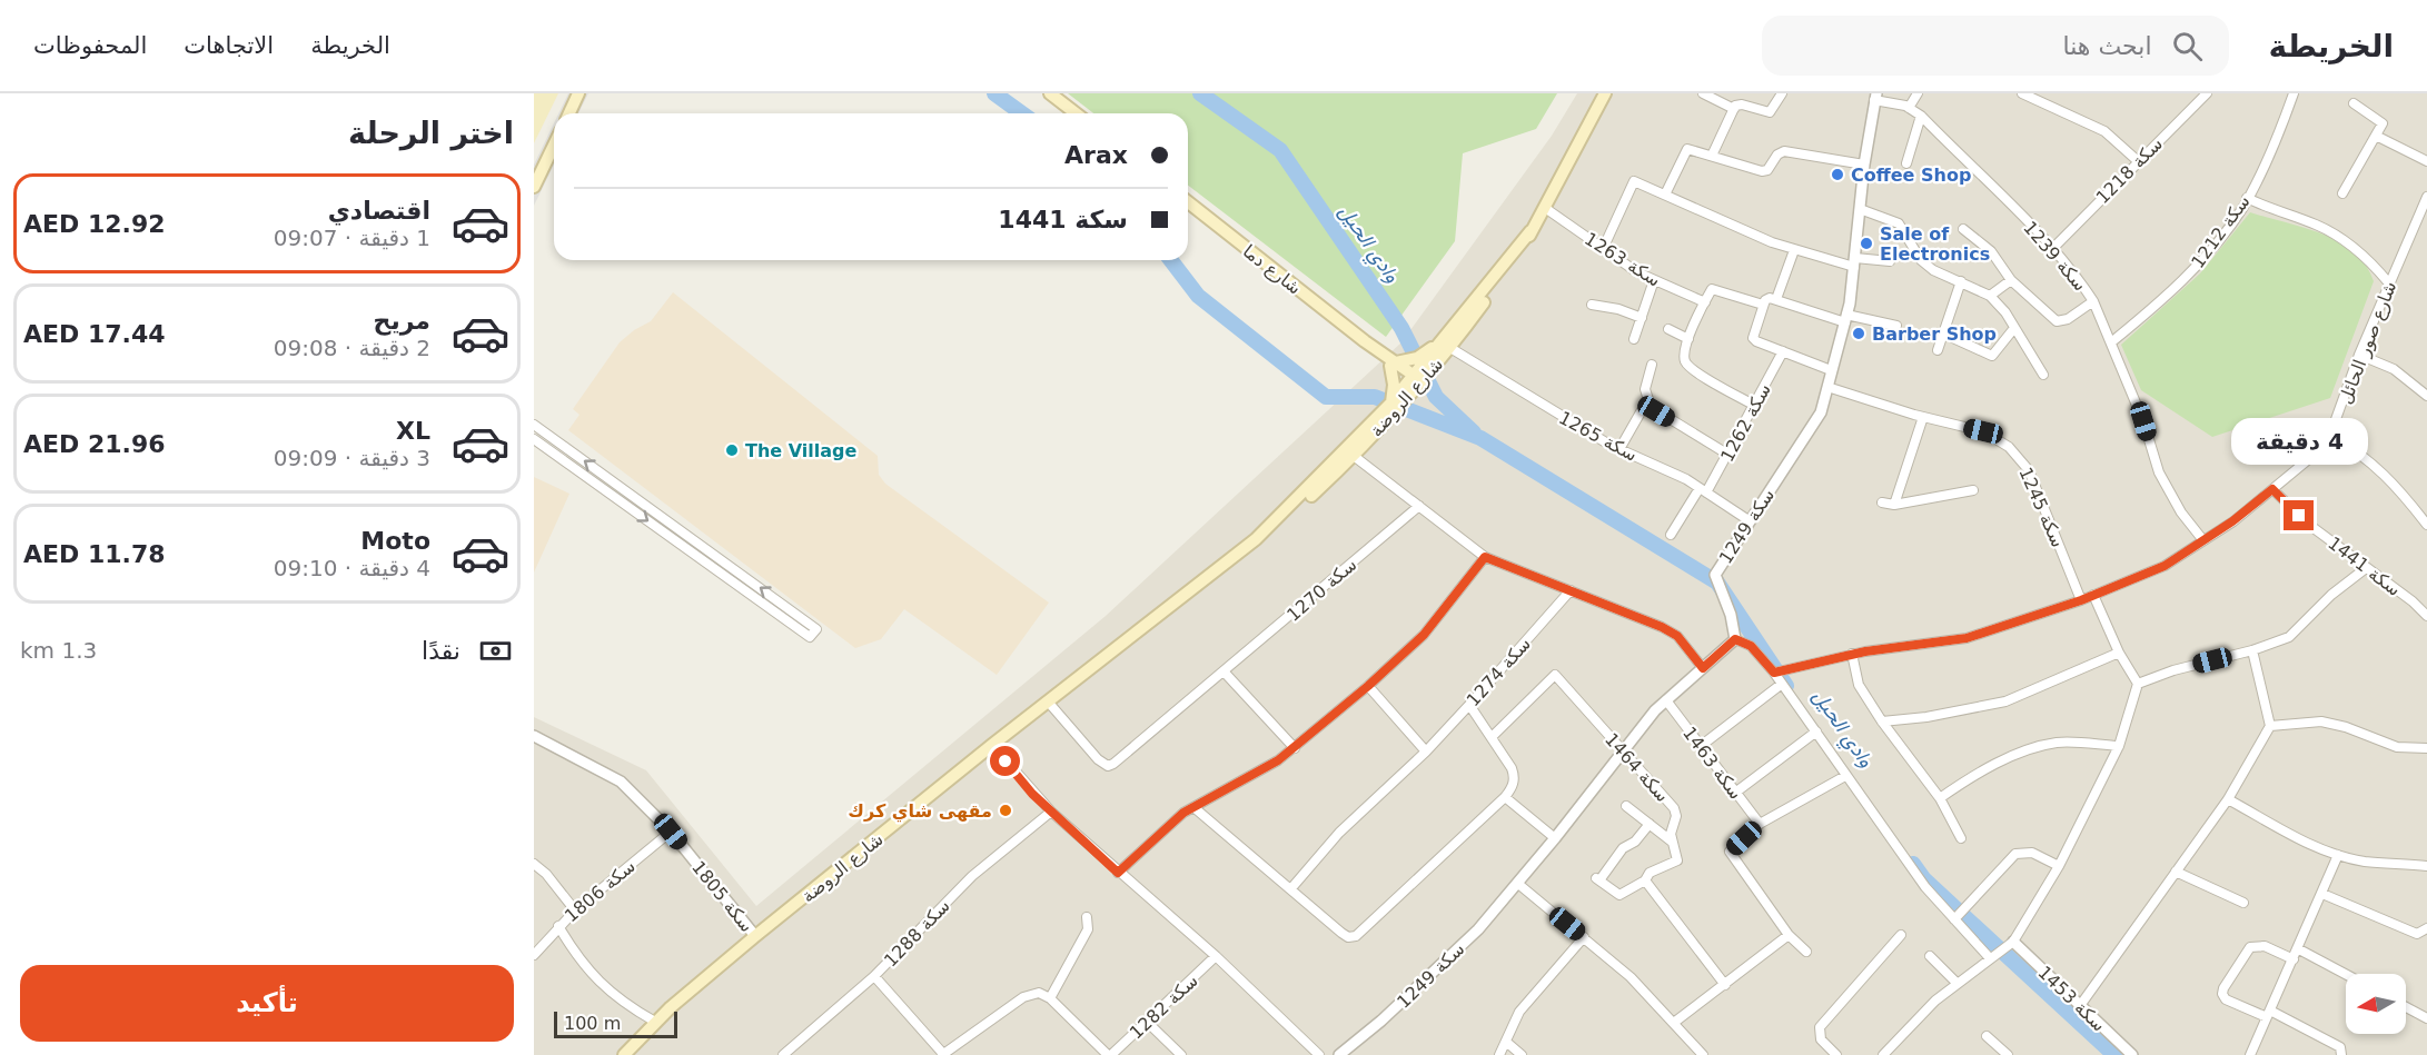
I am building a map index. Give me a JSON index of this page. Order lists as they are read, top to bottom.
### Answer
{
  "streets": {
    "main road": ["شارع دما", "شارع الروضة"],
    "street": [
      "سكة 1218",
      "سكة 1212",
      "سكة 1239",
      "سكة 1263",
      "شارع صور الحائل",
      "سكة 1262",
      "سكة 1265",
      "سكة 1245",
      "سكة 1249",
      "سكة 1441",
      "سكة 1270",
      "سكة 1274",
      "سكة 1463",
      "سكة 1464",
      "سكة 1806",
      "سكة 1805",
      "سكة 1288",
      "سكة 1453",
      "سكة 1282"
    ]
  },
  "crossings": [
    ["سكة 1218", "سكة 1239"],
    ["سكة 1212", "سكة 1239"],
    ["سكة 1239", "شارع صور الحائل"],
    ["سكة 1239", "سكة 1249"],
    ["سكة 1263", "شارع الروضة"],
    ["شارع دما", "شارع الروضة"],
    ["شارع صور الحائل", "سكة 1245"],
    ["شارع صور الحائل", "سكة 1441"],
    ["شارع الروضة", "سكة 1265"],
    ["شارع الروضة", "سكة 1270"],
    ["شارع الروضة", "سكة 1805"],
    ["سكة 1262", "سكة 1265"],
    ["سكة 1265", "سكة 1249"],
    ["سكة 1245", "سكة 1249"],
    ["سكة 1249", "سكة 1463"],
    ["سكة 1249", "سكة 1464"],
    ["سكة 1806", "سكة 1805"]
  ],
  "water": ["وادي الحيل"],
  "places": [
    "Coffee Shop",
    "Sale of Electronics",
    "Barber Shop",
    "The Village",
    "مقهى شاي كرك"
  ],
  "scale_bar": "100 m",
  "north": "left",
  "page": {
    "header": "الخريطة",
    "search": "ابحث هنا",
    "nav": ["الخريطة", "الاتجاهات", "المحفوظات"],
    "heading": "اختر الرحلة",
    "banner": ["Arax", "سكة 1441"],
    "list": [
      {
        "name": "اقتصادي",
        "note": "1 دقيقة · 09:07",
        "value": "AED 12.92"
      },
      {
        "name": "مريح",
        "note": "2 دقيقة · 09:08",
        "value": "AED 17.44"
      },
      {
        "name": "XL",
        "note": "3 دقيقة · 09:09",
        "value": "AED 21.96"
      },
      {
        "name": "Moto",
        "note": "4 دقيقة · 09:10",
        "value": "AED 11.78"
      }
    ],
    "bubble": "4 دقيقة",
    "pay": ["نقدًا", "1.3 km"],
    "buttons": "تأكيد",
    "scale": "100 m"
  }
}
